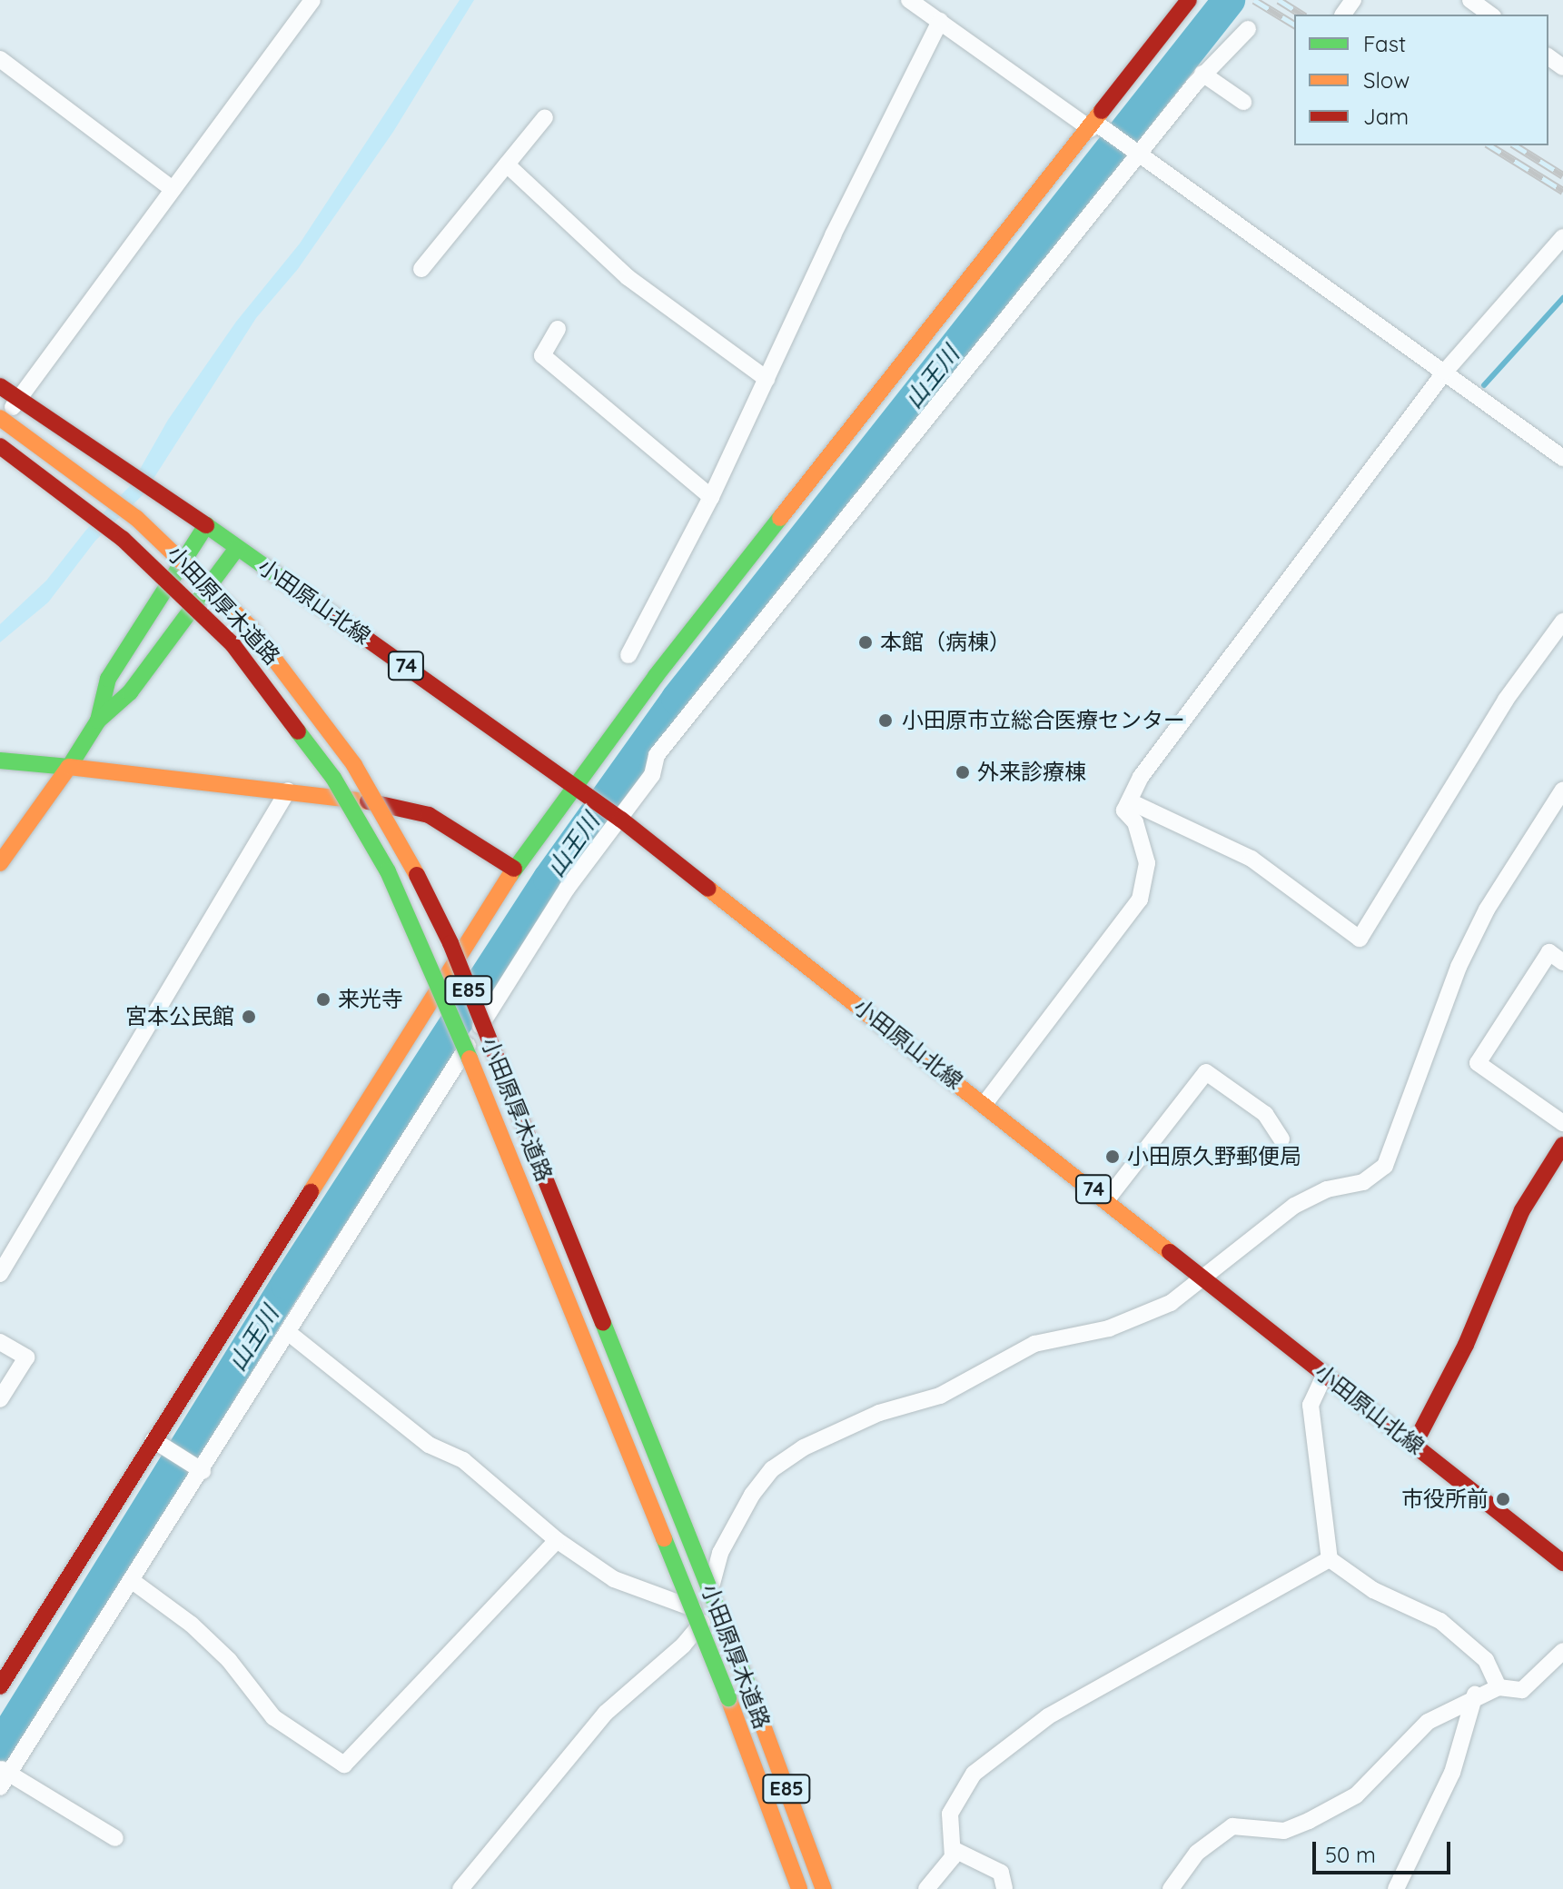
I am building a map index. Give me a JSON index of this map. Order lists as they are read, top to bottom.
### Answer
{
  "streets": {
    "main road": [
      "小田原山北線",
      "小田原厚木道路",
      "74",
      "E85"
    ]
  },
  "water": ["山王川"],
  "places": [
    "本館（病棟）",
    "小田原市立総合医療センター",
    "外来診療棟",
    "来光寺",
    "宮本公民館",
    "小田原久野郵便局",
    "市役所前"
  ],
  "legend": ["Fast", "Slow", "Jam"],
  "scale_bar": "50 m"
}
